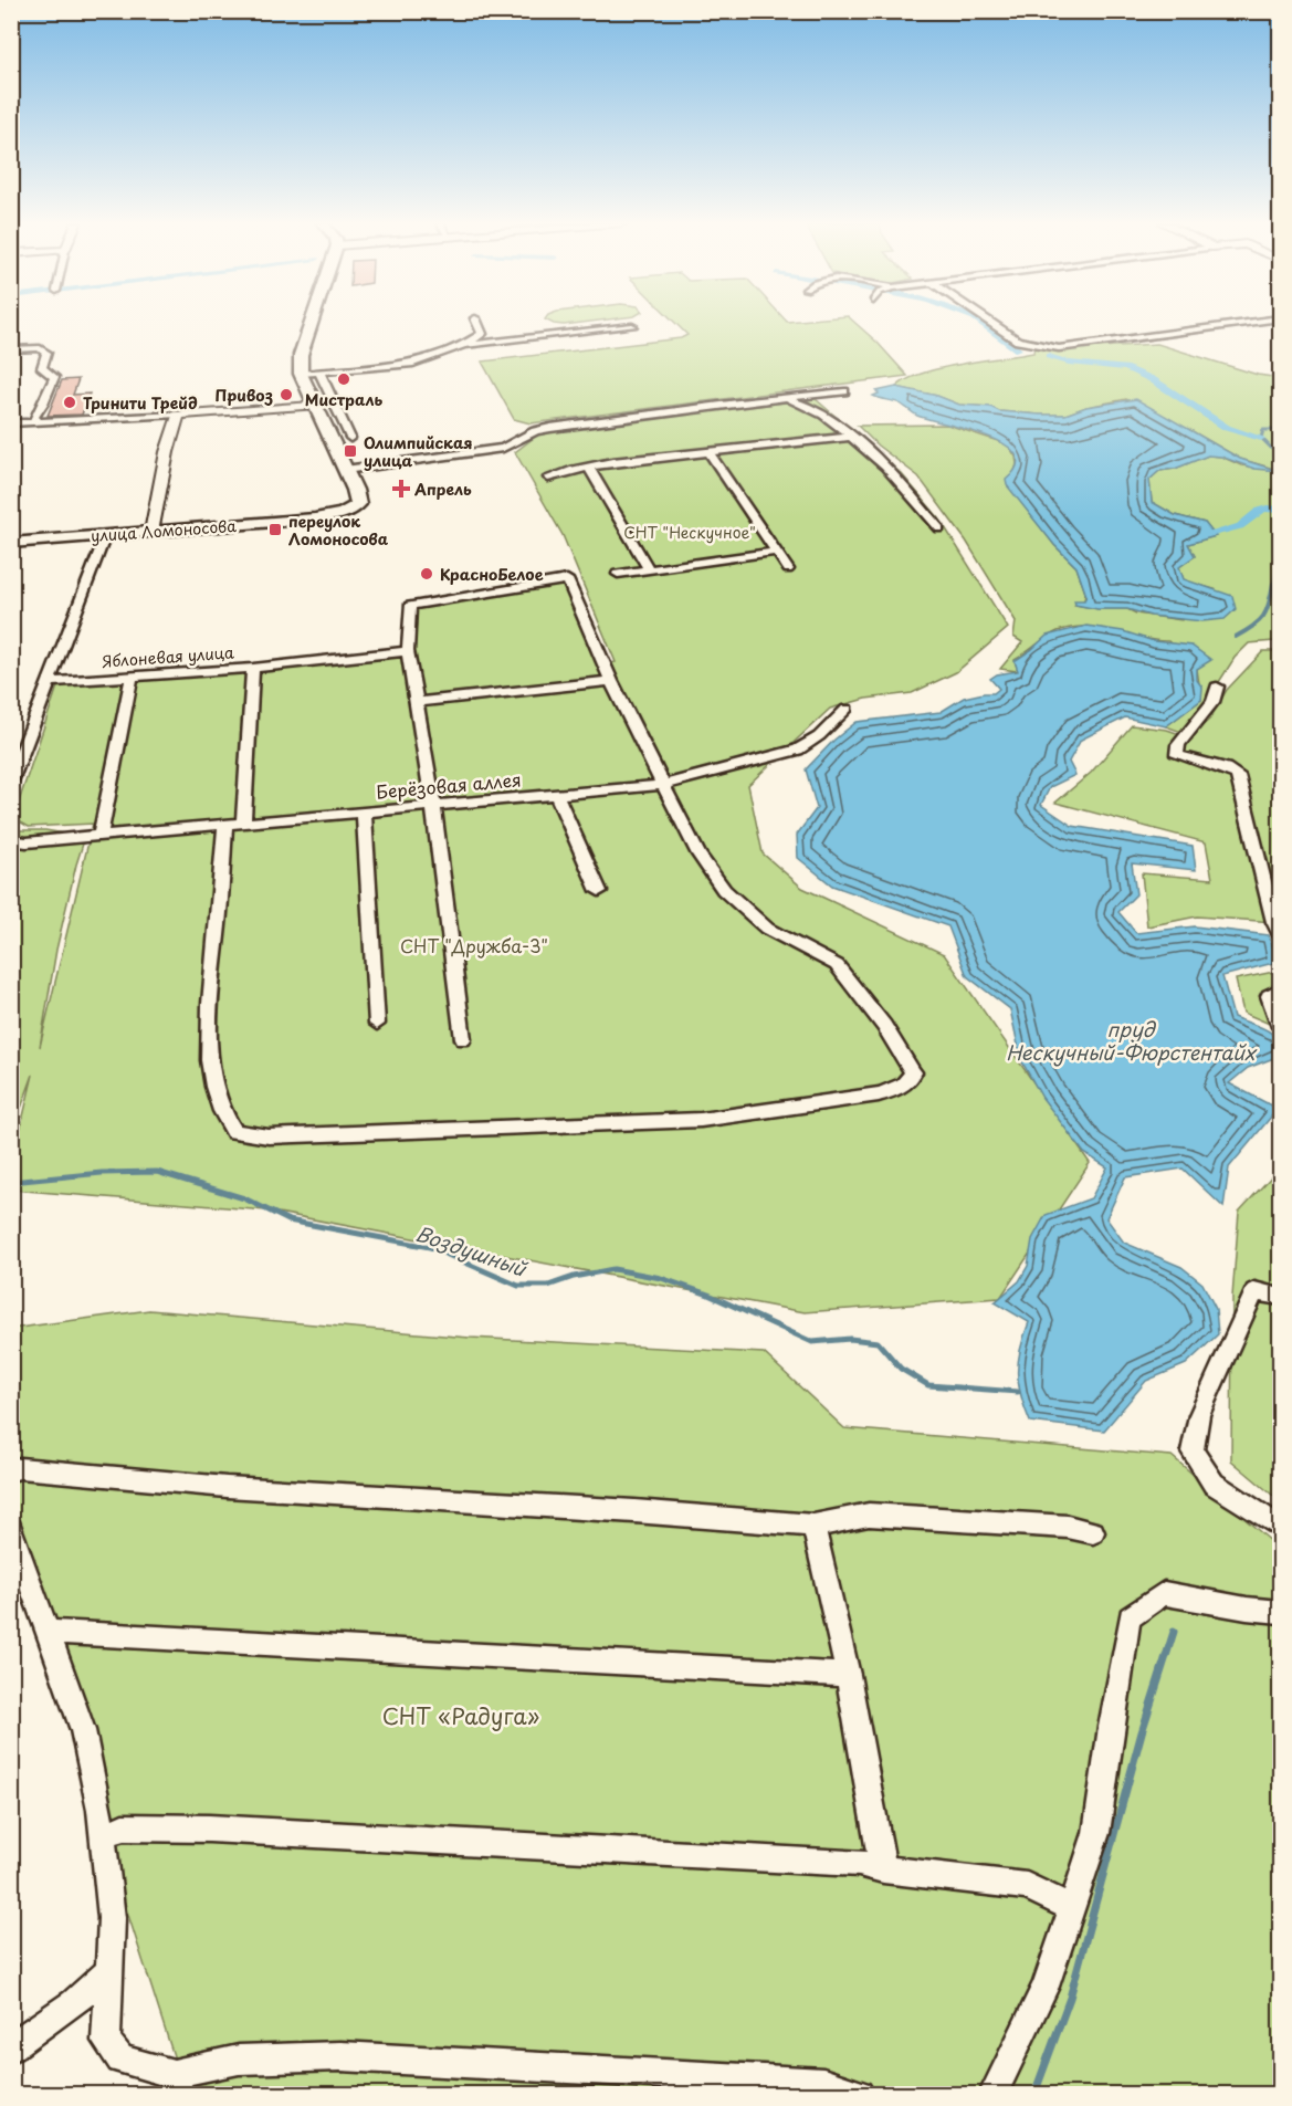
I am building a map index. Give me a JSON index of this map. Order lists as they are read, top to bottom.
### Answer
{
  "streets": {
    "main road": ["улица Ломоносова"],
    "street": ["Яблоневая улица", "Берёзовая аллея"]
  },
  "crossings": [
    ["Яблоневая улица", "Берёзовая аллея"]
  ],
  "water": ["пруд Нескучный-Фюрстентайх", "Воздушный"],
  "parks": ["СНТ \"Нескучное\"", "СНТ \"Дружба-3\"", "СНТ «Радуга»"],
  "places": {
    "other": [
      "Мистраль",
      "Привоз",
      "Тринити Трейд",
      "КрасноБелое"
    ],
    "transit": ["Олимпийская улица", "переулок Ломоносова"],
    "health": ["Апрель"]
  }
}
